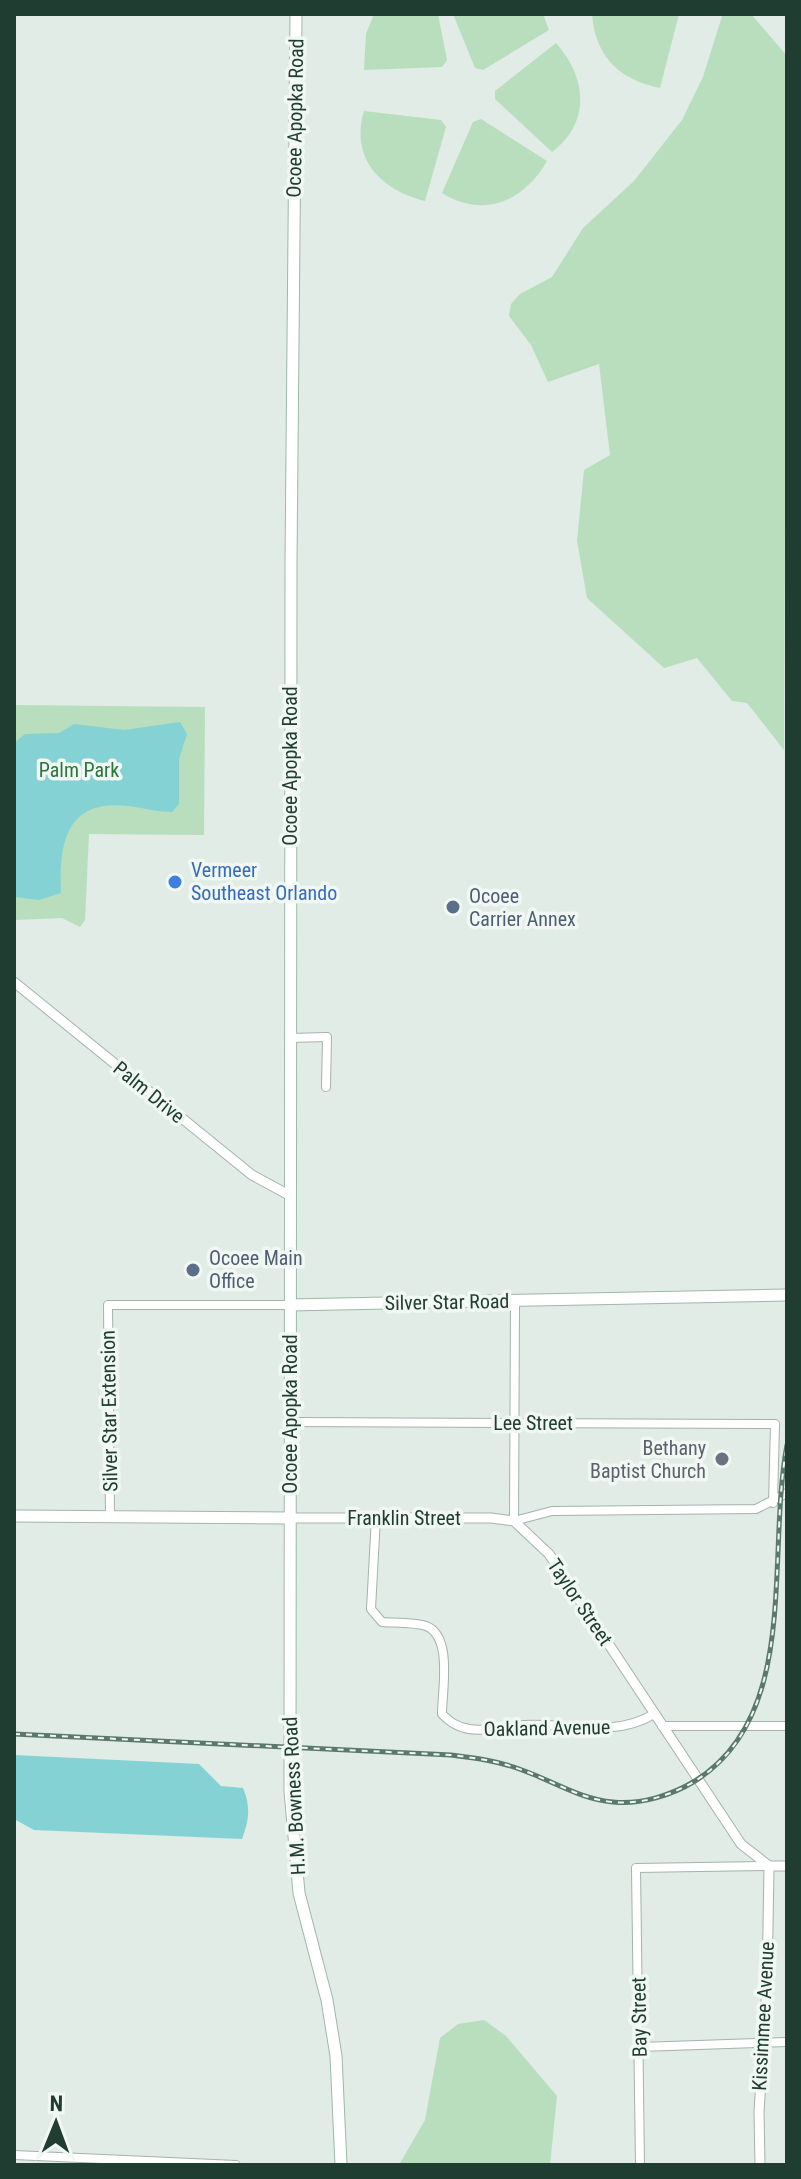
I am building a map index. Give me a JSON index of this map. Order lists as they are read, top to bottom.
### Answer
{
  "streets": {
    "main road": [
      "Ocoee Apopka Road",
      "Silver Star Road",
      "Franklin Street",
      "H.M. Bowness Road"
    ],
    "street": [
      "Palm Drive",
      "Silver Star Extension",
      "Lee Street",
      "Taylor Street",
      "Oakland Avenue",
      "Kissimmee Avenue",
      "Bay Street"
    ]
  },
  "crossings": [
    ["Ocoee Apopka Road", "Palm Drive"],
    ["Ocoee Apopka Road", "Silver Star Road"],
    ["Ocoee Apopka Road", "Lee Street"],
    ["Ocoee Apopka Road", "Franklin Street"],
    ["Ocoee Apopka Road", "H.M. Bowness Road"],
    ["Silver Star Road", "Silver Star Extension"],
    ["Silver Star Extension", "Franklin Street"],
    ["Lee Street", "Franklin Street"],
    ["Franklin Street", "Taylor Street"],
    ["Franklin Street", "Oakland Avenue"],
    ["Franklin Street", "H.M. Bowness Road"],
    ["Taylor Street", "Oakland Avenue"],
    ["Taylor Street", "Kissimmee Avenue"],
    ["Taylor Street", "Bay Street"],
    ["Kissimmee Avenue", "Bay Street"]
  ],
  "parks": ["Palm Park"],
  "places": [
    "Vermeer Southeast Orlando",
    "Ocoee Carrier Annex",
    "Ocoee Main Office",
    "Bethany Baptist Church"
  ],
  "north": "top"
}
